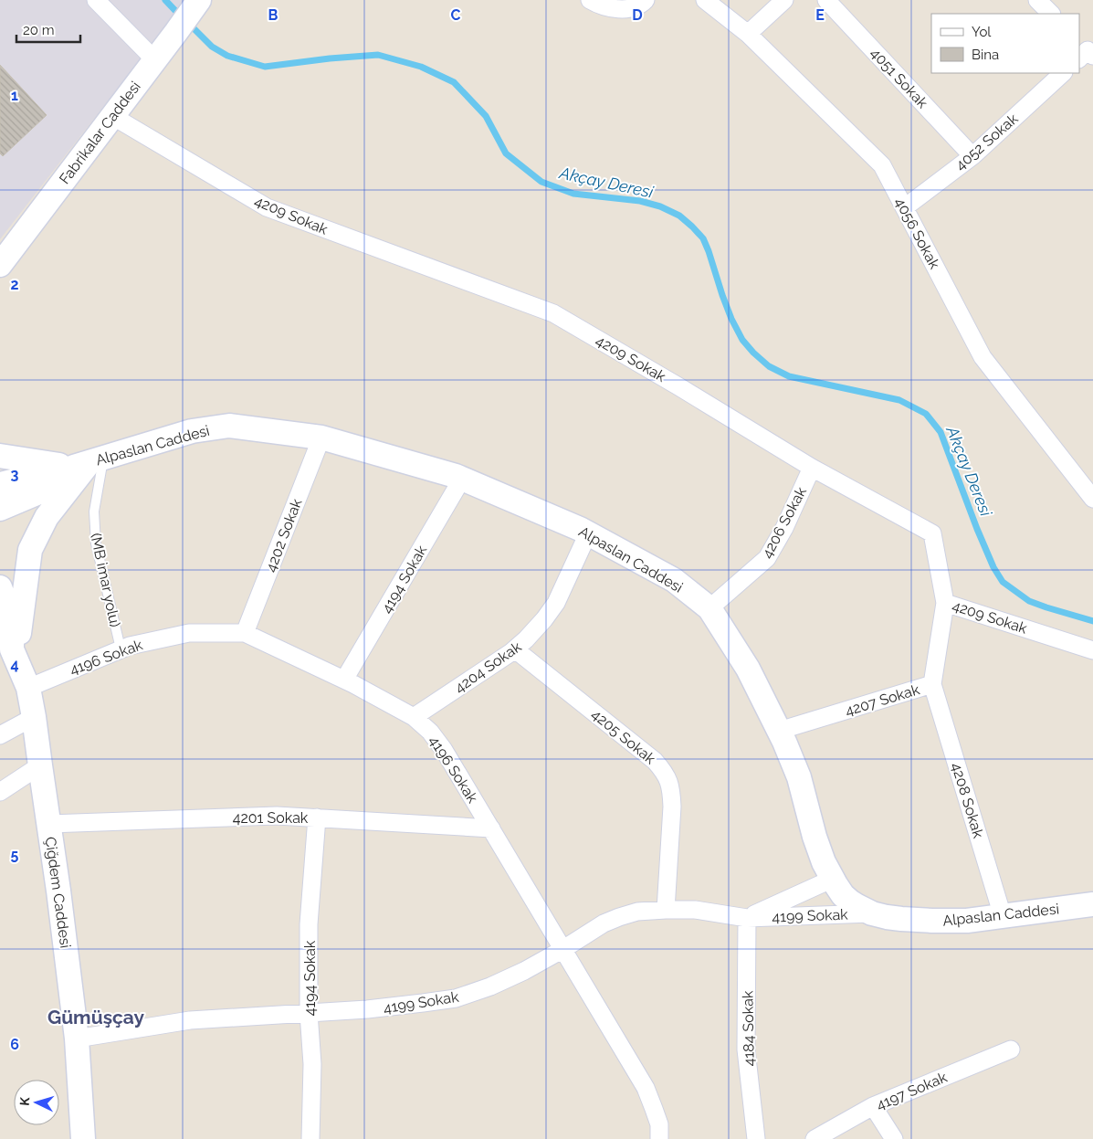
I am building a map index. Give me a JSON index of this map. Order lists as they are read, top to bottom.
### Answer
{
  "streets": {
    "street": [
      "4051 Sokak",
      "Fabrikalar Caddesi",
      "4052 Sokak",
      "4209 Sokak",
      "4056 Sokak",
      "Alpaslan Caddesi",
      "4206 Sokak",
      "4202 Sokak",
      "4194 Sokak",
      "4196 Sokak",
      "4204 Sokak",
      "4207 Sokak",
      "4205 Sokak",
      "4208 Sokak",
      "4201 Sokak",
      "Çiğdem Caddesi",
      "4199 Sokak",
      "4184 Sokak",
      "4197 Sokak"
    ],
    "lane": ["(MB imar yolu)"]
  },
  "crossings": [
    ["4051 Sokak", "4052 Sokak"],
    ["Fabrikalar Caddesi", "4209 Sokak"],
    ["4052 Sokak", "4056 Sokak"],
    ["4209 Sokak", "4206 Sokak"],
    ["4209 Sokak", "4207 Sokak"],
    ["Alpaslan Caddesi", "4206 Sokak"],
    ["Alpaslan Caddesi", "4202 Sokak"],
    ["Alpaslan Caddesi", "4194 Sokak"],
    ["Alpaslan Caddesi", "(MB imar yolu)"],
    ["Alpaslan Caddesi", "4204 Sokak"],
    ["Alpaslan Caddesi", "4207 Sokak"],
    ["Alpaslan Caddesi", "4208 Sokak"],
    ["Alpaslan Caddesi", "4199 Sokak"],
    ["4202 Sokak", "4196 Sokak"],
    ["4194 Sokak", "4196 Sokak"],
    ["4194 Sokak", "4201 Sokak"],
    ["4194 Sokak", "4199 Sokak"],
    ["(MB imar yolu)", "4196 Sokak"],
    ["4196 Sokak", "4204 Sokak"],
    ["4196 Sokak", "4201 Sokak"],
    ["4196 Sokak", "Çiğdem Caddesi"],
    ["4196 Sokak", "4199 Sokak"],
    ["4204 Sokak", "4205 Sokak"],
    ["4207 Sokak", "4208 Sokak"],
    ["4205 Sokak", "4199 Sokak"],
    ["4201 Sokak", "Çiğdem Caddesi"],
    ["Çiğdem Caddesi", "4199 Sokak"],
    ["4199 Sokak", "4184 Sokak"]
  ],
  "districts": ["Gümüşçay"],
  "water": ["Akçay Deresi"],
  "legend": ["Yol", "Bina"],
  "scale_bar": "20 m",
  "north": "left",
  "grid": {
    "columns": [
      "B",
      "C",
      "D",
      "E"
    ],
    "rows": [
      "1",
      "2",
      "3",
      "4",
      "5",
      "6"
    ]
  }
}
